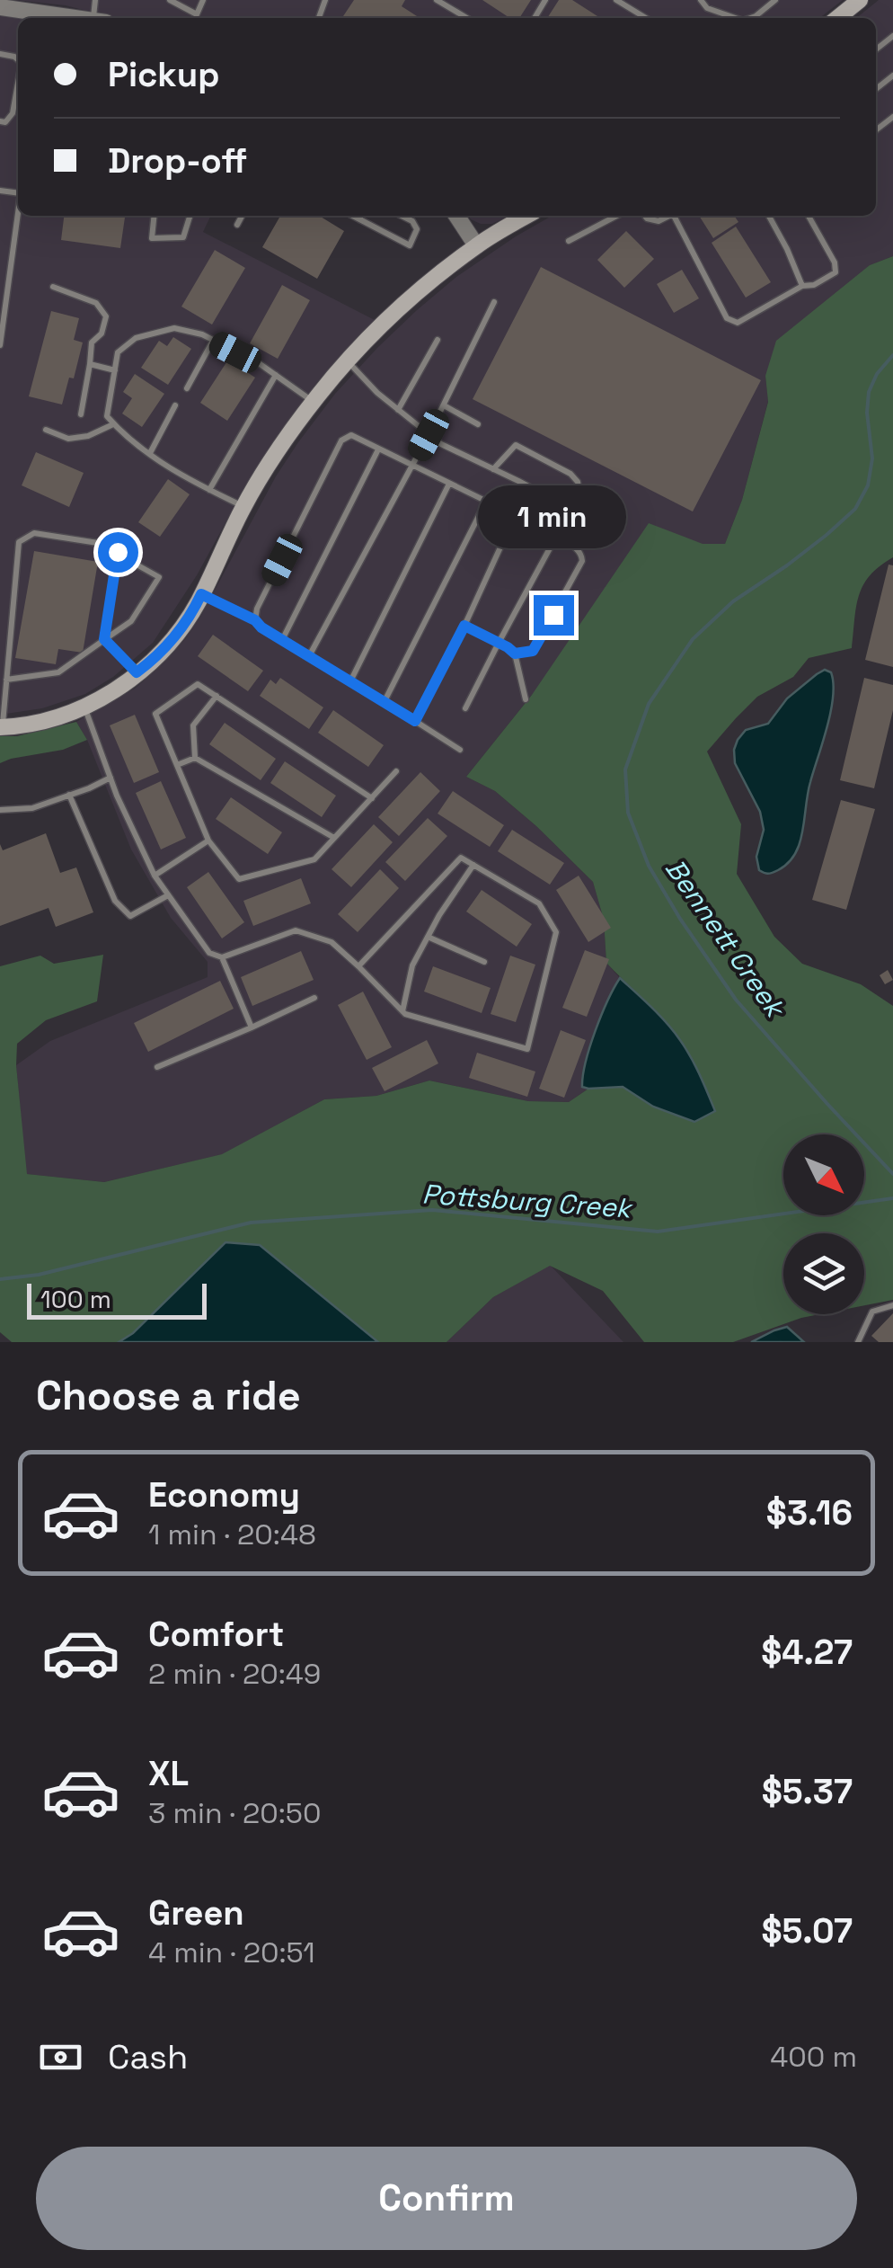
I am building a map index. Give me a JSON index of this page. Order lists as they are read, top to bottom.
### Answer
{
  "water": ["Bennett Creek", "Pottsburg Creek"],
  "scale_bar": "100 m",
  "north": "bottom right",
  "page": {
    "banner": ["Pickup", "Drop-off"],
    "bubble": "1 min",
    "scale": "100 m",
    "heading": "Choose a ride",
    "list": [
      {
        "name": "Economy",
        "note": "1 min · 20:48",
        "value": "$3.16"
      },
      {
        "name": "Comfort",
        "note": "2 min · 20:49",
        "value": "$4.27"
      },
      {
        "name": "XL",
        "note": "3 min · 20:50",
        "value": "$5.37"
      },
      {
        "name": "Green",
        "note": "4 min · 20:51",
        "value": "$5.07"
      }
    ],
    "pay": ["Cash", "400 m"],
    "buttons": "Confirm"
  }
}
